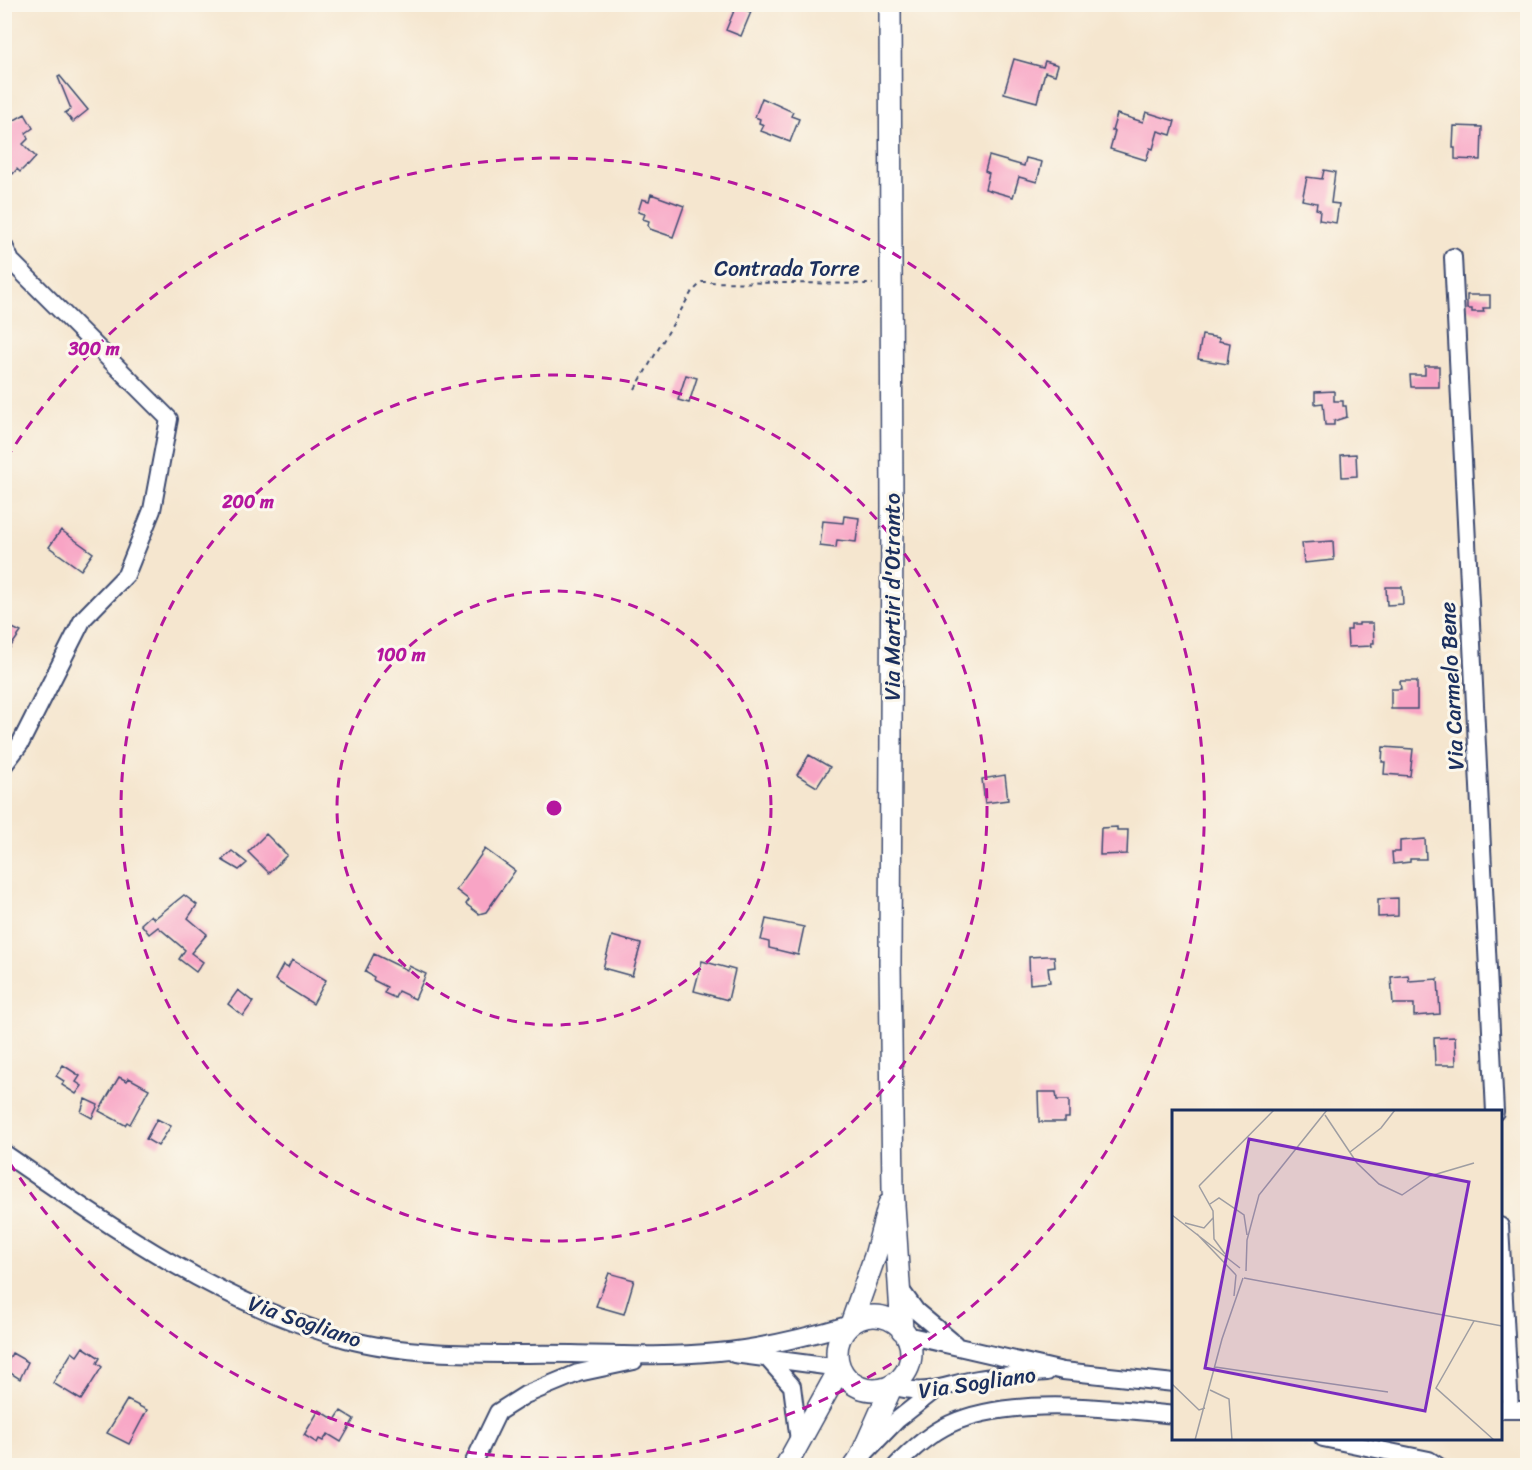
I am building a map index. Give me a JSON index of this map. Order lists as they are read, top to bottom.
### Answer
{
  "streets": {
    "main road": ["Via Martiri d'Otranto", "Via Sogliano"],
    "street": ["Via Carmelo Bene"],
    "path": ["Contrada Torre"]
  },
  "crossings": [
    ["Contrada Torre", "Via Martiri d'Otranto"],
    ["Via Martiri d'Otranto", "Via Sogliano"]
  ],
  "rings": ["300 m", "200 m", "100 m"]
}
